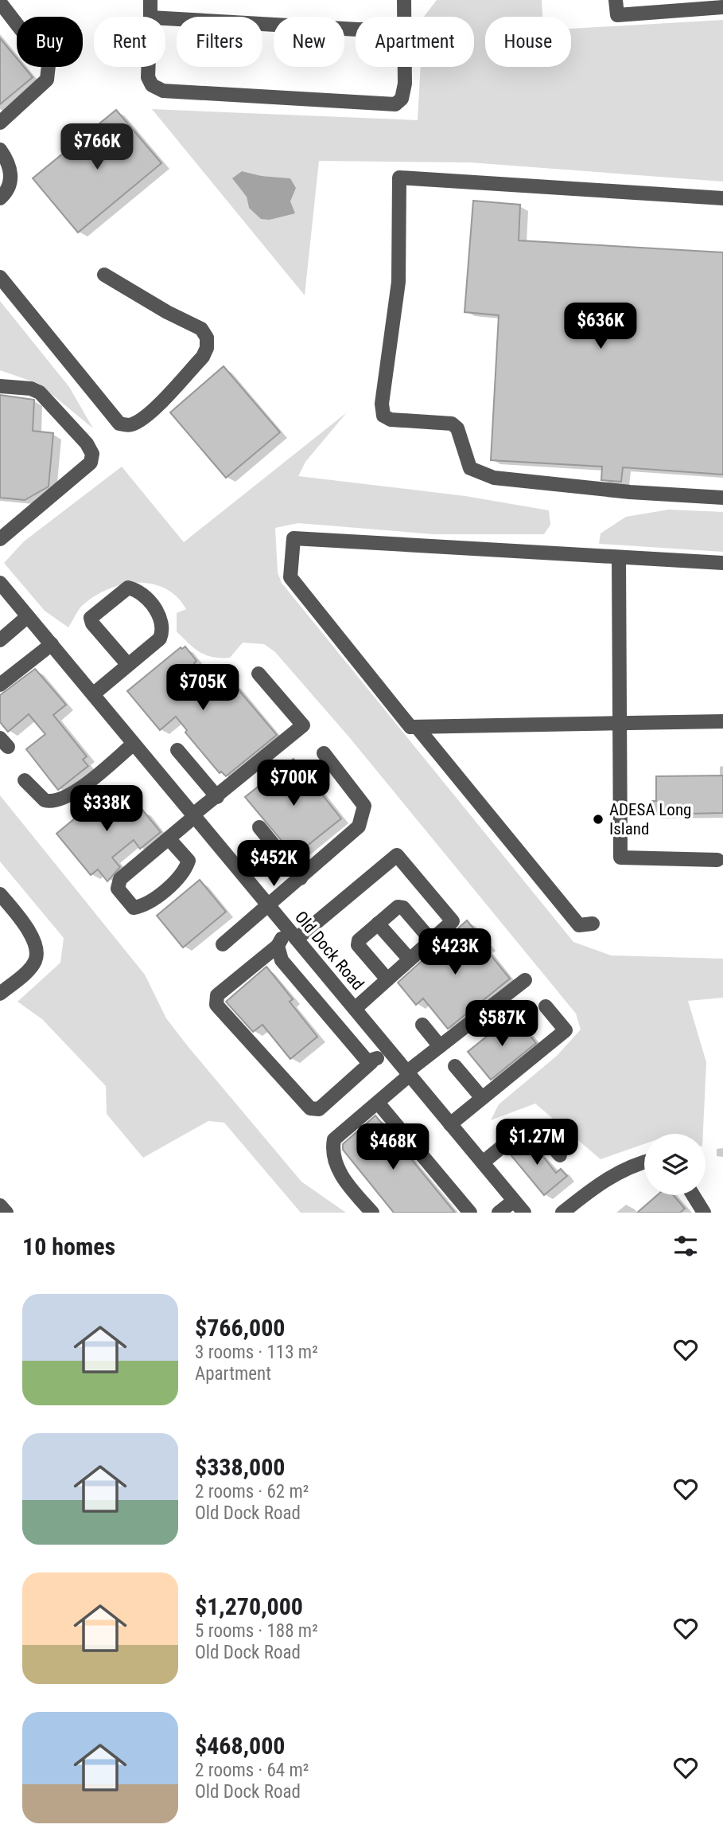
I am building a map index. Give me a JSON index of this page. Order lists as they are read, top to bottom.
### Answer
{
  "streets": {
    "street": ["Old Dock Road"]
  },
  "places": ["ADESA Long Island"],
  "page": {
    "chip": [
      "Buy",
      "Rent",
      "Filters",
      "New",
      "Apartment",
      "House"
    ],
    "price": [
      "$766K",
      "$636K",
      "$705K",
      "$700K",
      "$338K",
      "$452K",
      "$423K",
      "$587K",
      "$1.27M",
      "$468K"
    ],
    "heading": "10 homes",
    "list": [
      {
        "name": "$766,000",
        "note": "3 rooms · 113 m² · Apartment"
      },
      {
        "name": "$338,000",
        "note": "2 rooms · 62 m² · Old Dock Road"
      },
      {
        "name": "$1,270,000",
        "note": "5 rooms · 188 m² · Old Dock Road"
      },
      {
        "name": "$468,000",
        "note": "2 rooms · 64 m² · Old Dock Road"
      }
    ]
  }
}
